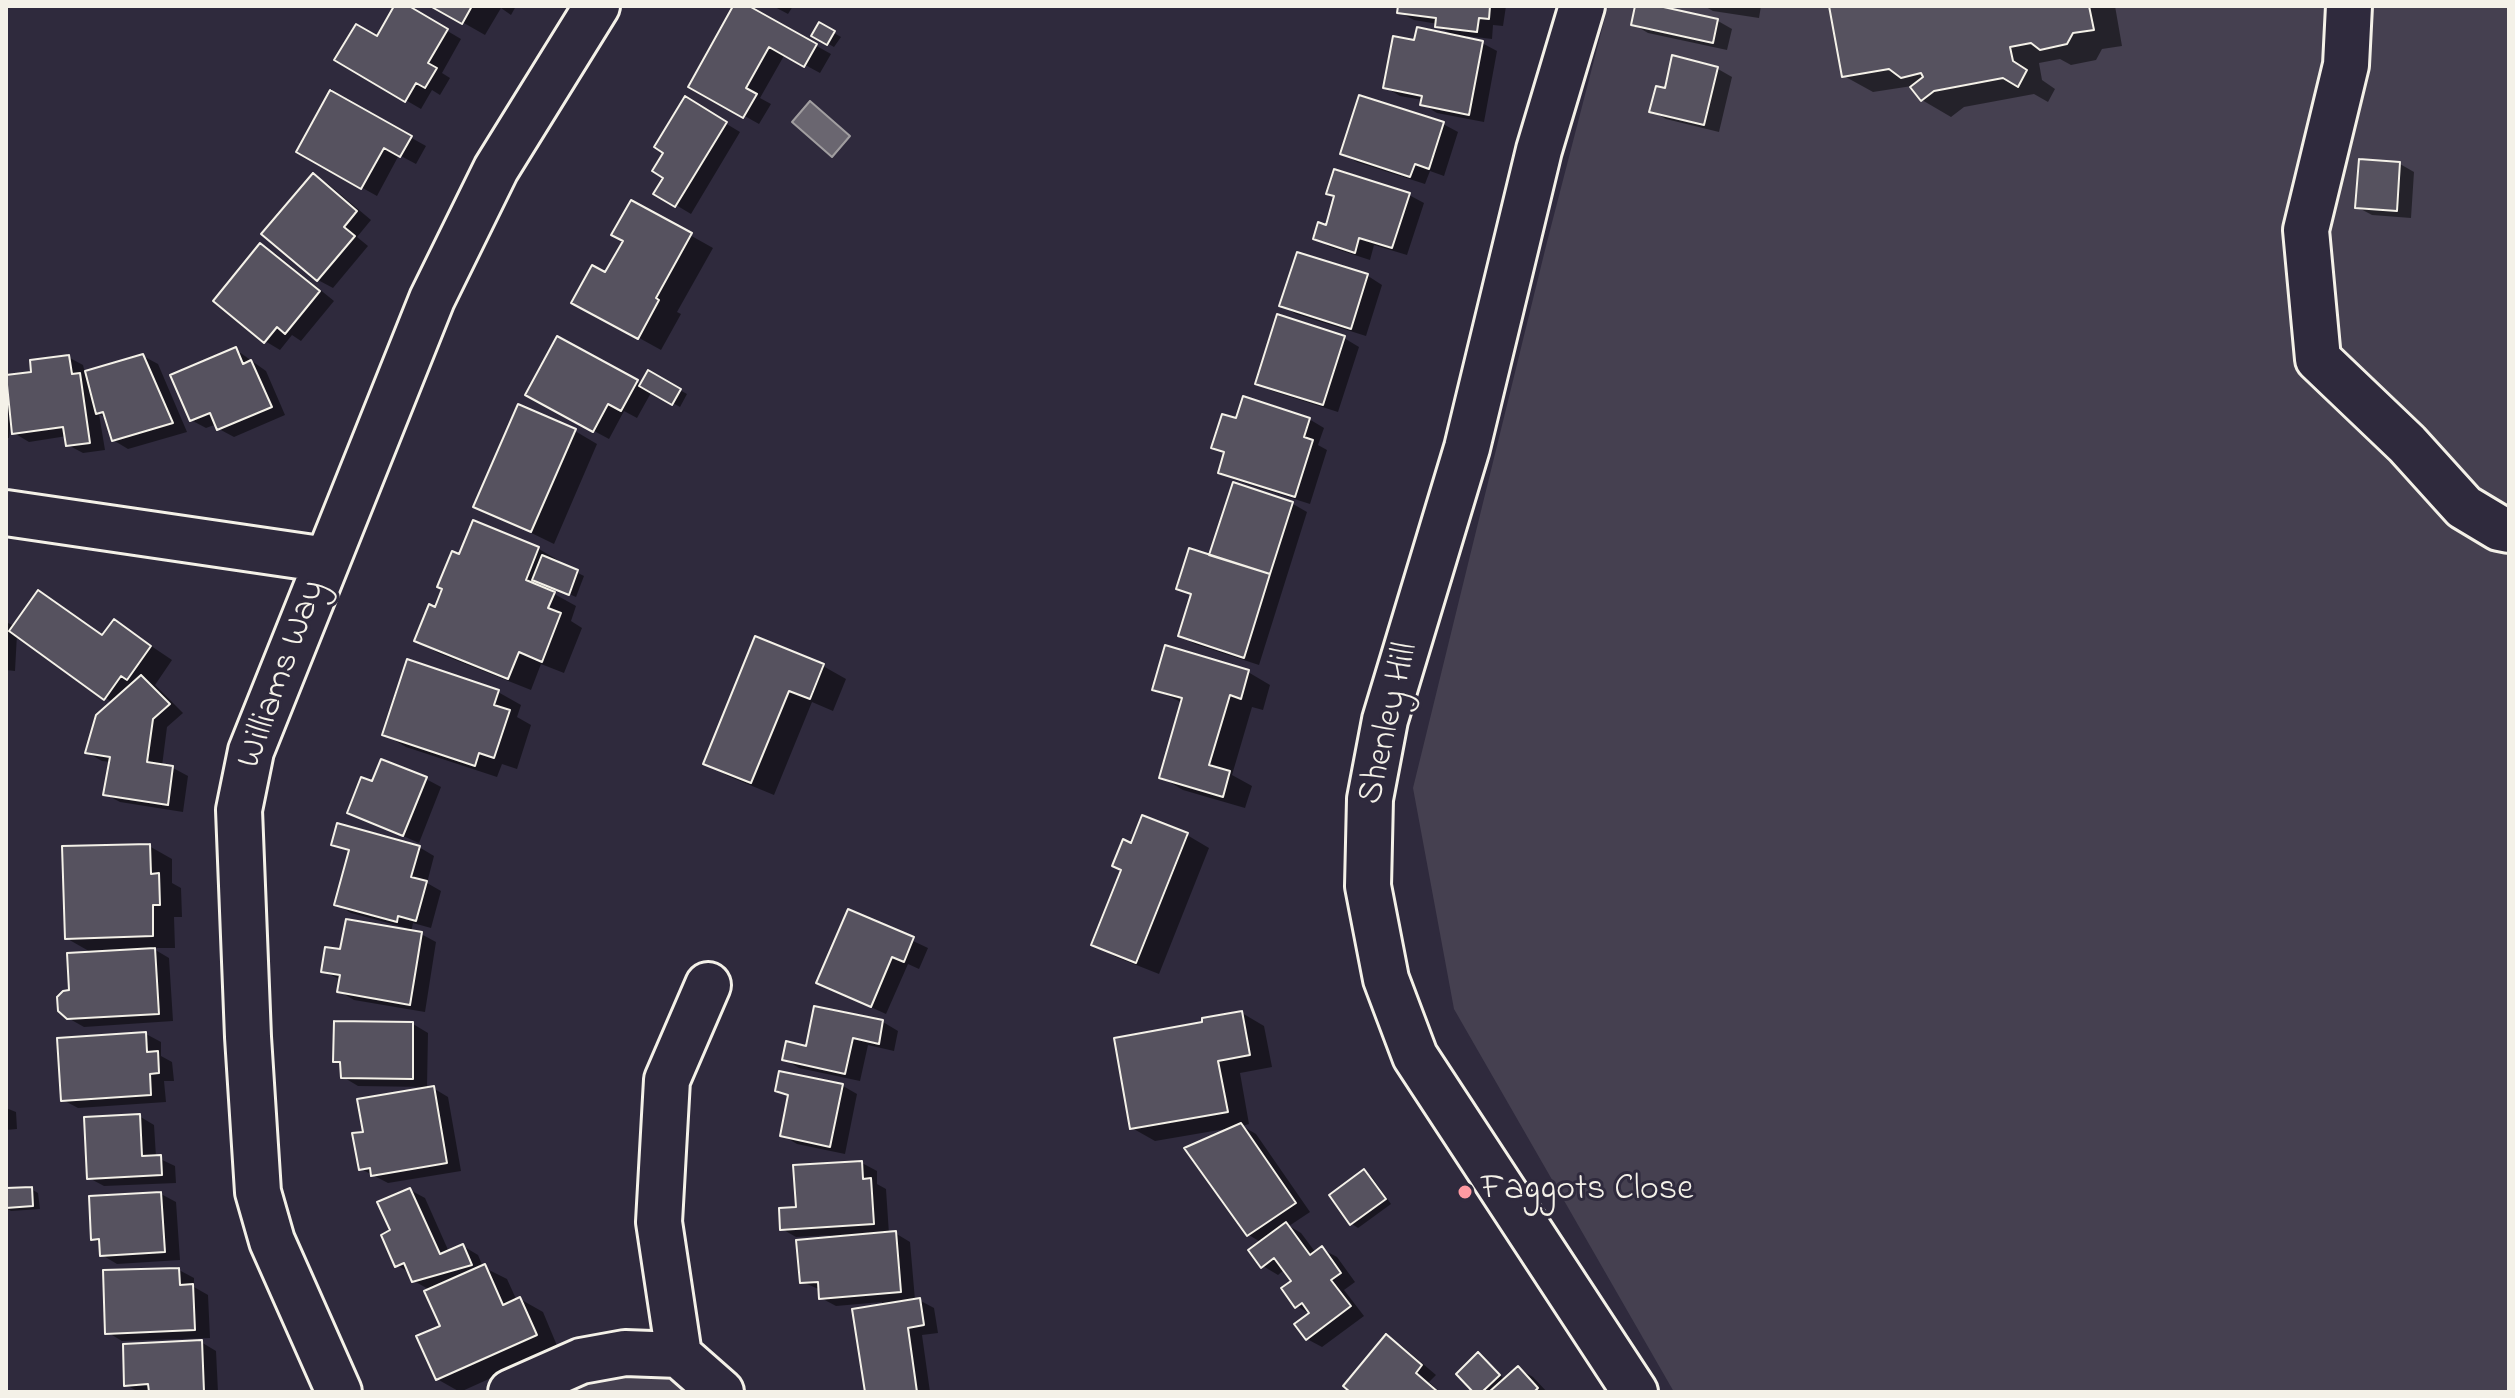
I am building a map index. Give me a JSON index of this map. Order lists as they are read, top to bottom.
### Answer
{
  "streets": {
    "street": ["Williams Way", "Shenley Hill"]
  },
  "places": ["Faggots Close"]
}
